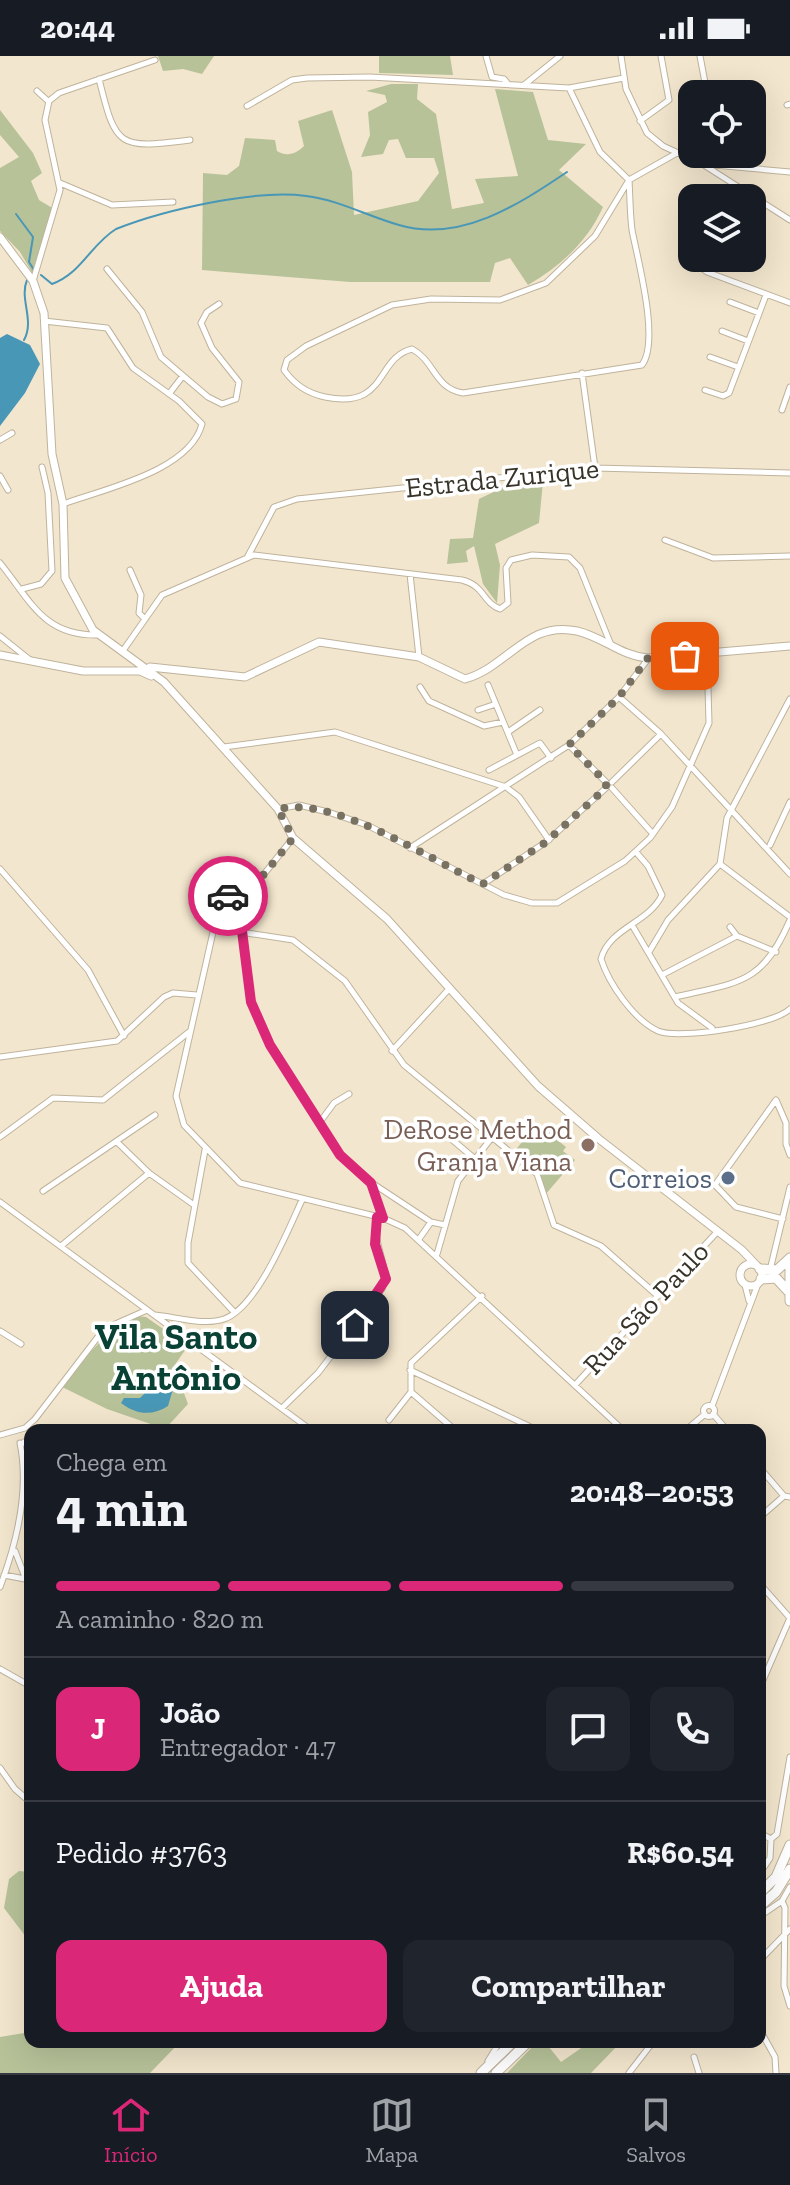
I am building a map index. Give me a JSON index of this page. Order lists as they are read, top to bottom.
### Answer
{
  "streets": {
    "street": ["Estrada Zurique", "Rua São Paulo"]
  },
  "districts": ["Vila Santo Antônio"],
  "places": ["DeRose Method Granja Viana", "Correios"],
  "page": {
    "status": "20:44",
    "heading": ["4 min", "Chega em", "20:48–20:53"],
    "panel": [
      "João",
      "Entregador · 4.7",
      "Pedido #3763",
      "R$60.54"
    ],
    "bar": "A caminho · 820 m",
    "round": "J",
    "buttons": ["Ajuda", "Compartilhar"],
    "tabs": ["Início", "Mapa", "Salvos"]
  }
}
